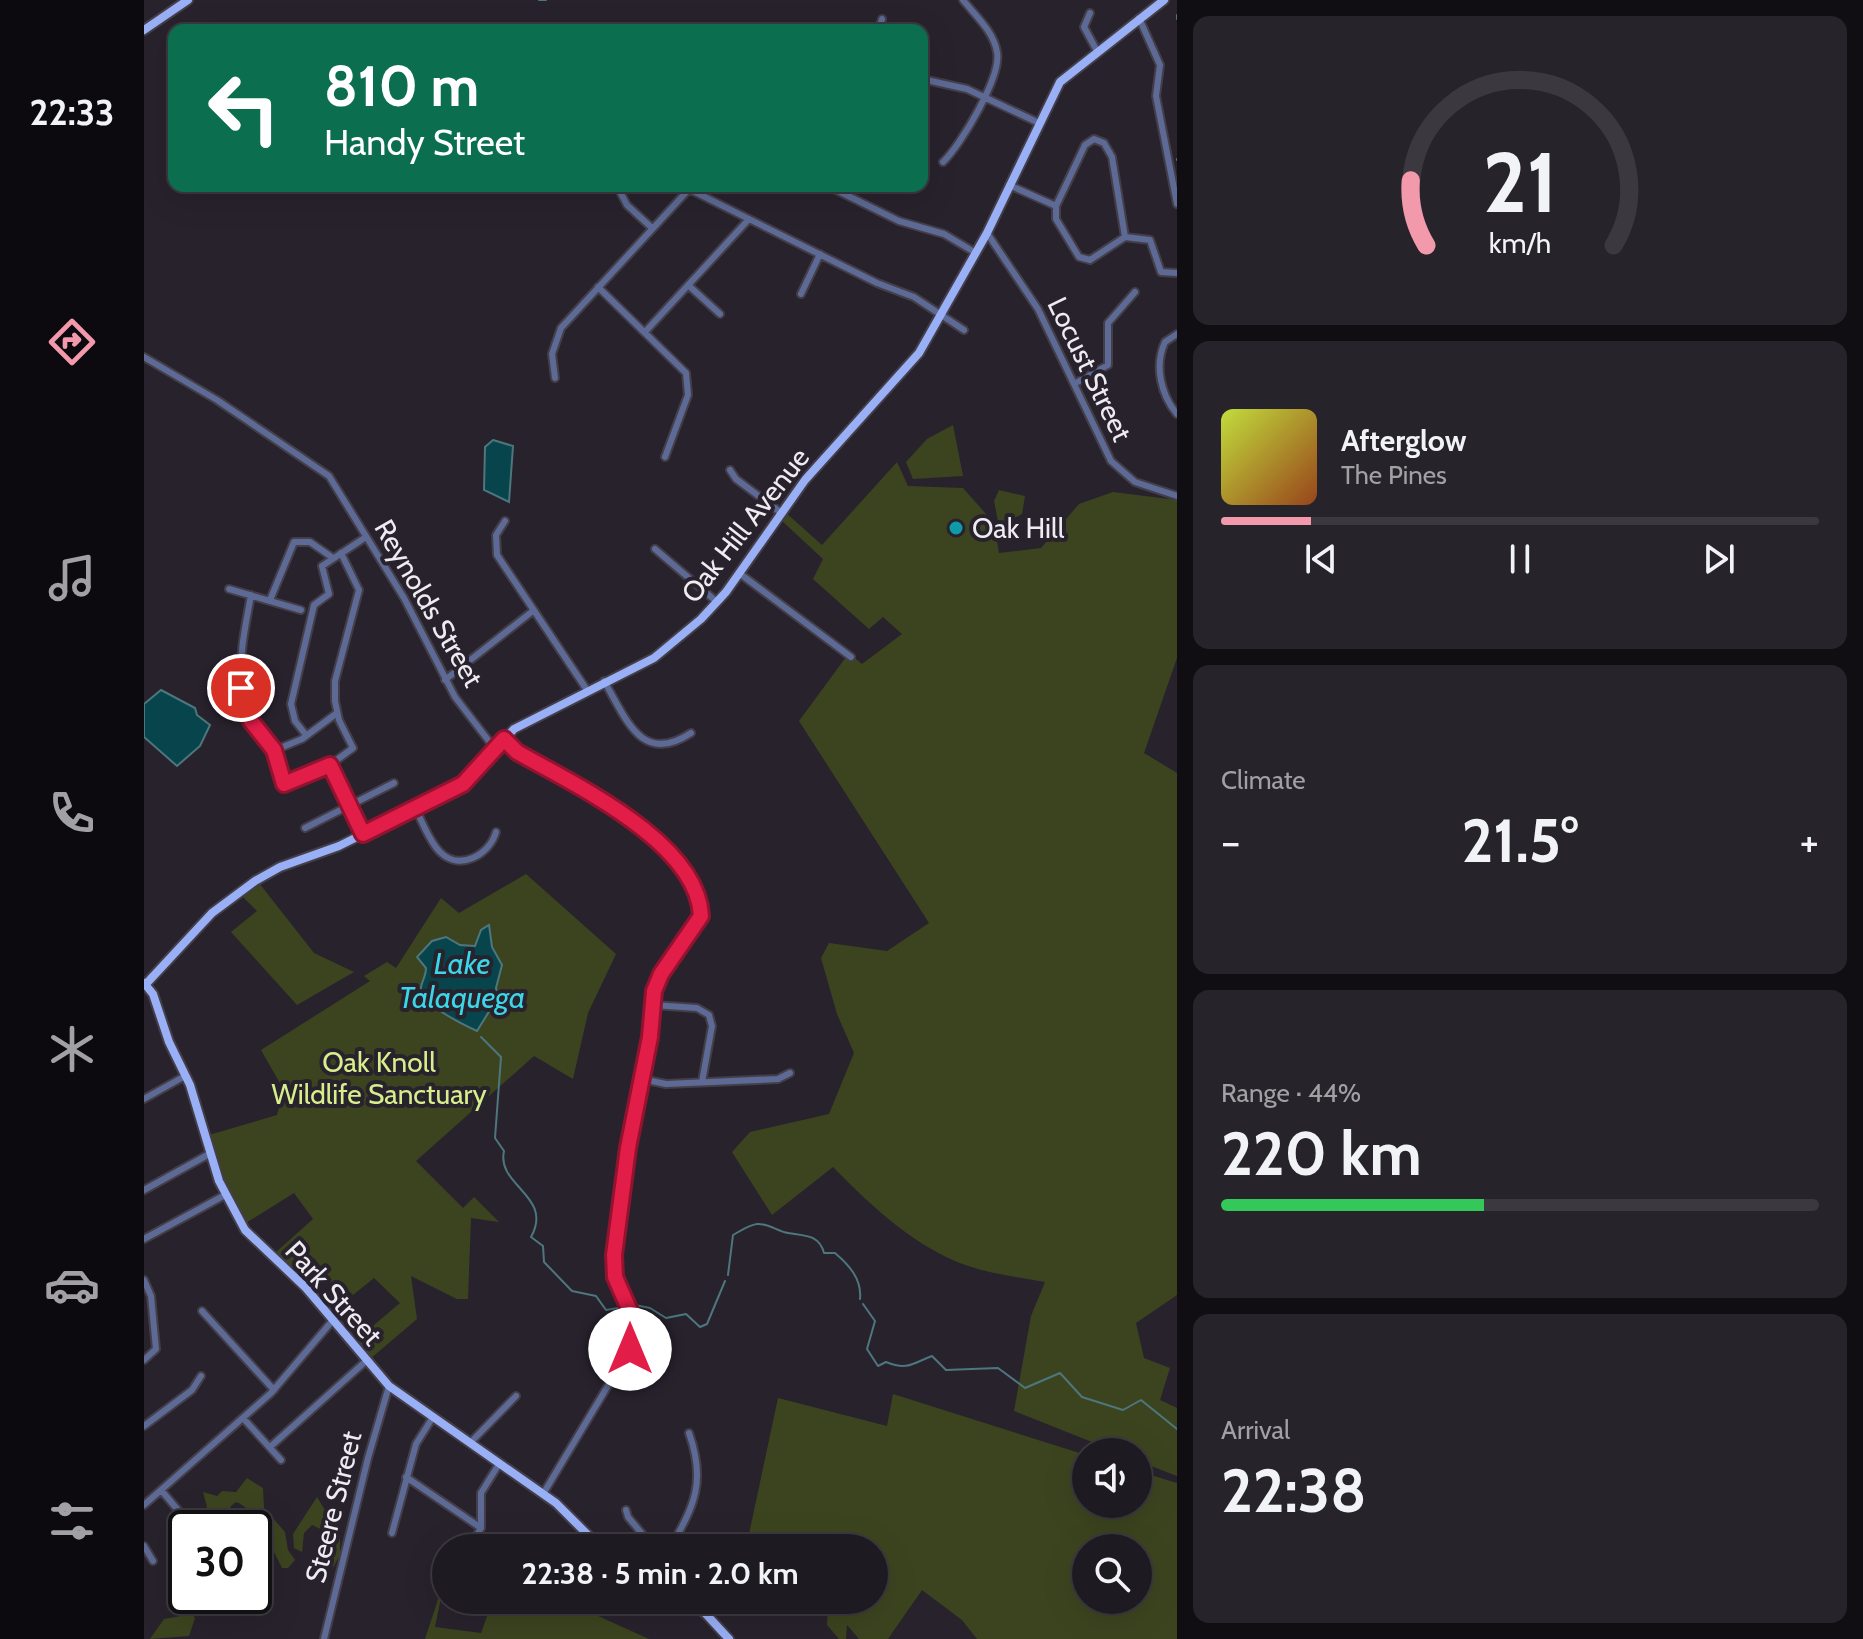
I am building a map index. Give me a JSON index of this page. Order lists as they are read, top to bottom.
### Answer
{
  "streets": {
    "main road": ["Oak Hill Avenue", "Park Street"],
    "street": ["Locust Street", "Reynolds Street", "Steere Street"]
  },
  "crossings": [
    ["Locust Street", "Oak Hill Avenue"],
    ["Oak Hill Avenue", "Reynolds Street"],
    ["Oak Hill Avenue", "Park Street"],
    ["Park Street", "Steere Street"]
  ],
  "water": ["Lake Talaquega"],
  "parks": ["Oak Knoll Wildlife Sanctuary"],
  "places": ["Oak Hill"],
  "page": {
    "tabs": "22:33",
    "turn": ["810 m", "Handy Street"],
    "song": ["Afterglow", "The Pines"],
    "tile": [
      "Climate",
      ["Range · 44%", "220 km"],
      ["Arrival", "22:38"]
    ],
    "heat": ["−", "21.5°", "+"],
    "limit": "30",
    "trip": "22:38 · 5 min · 2.0 km",
    "gauge": ["21", "km/h"]
  }
}
